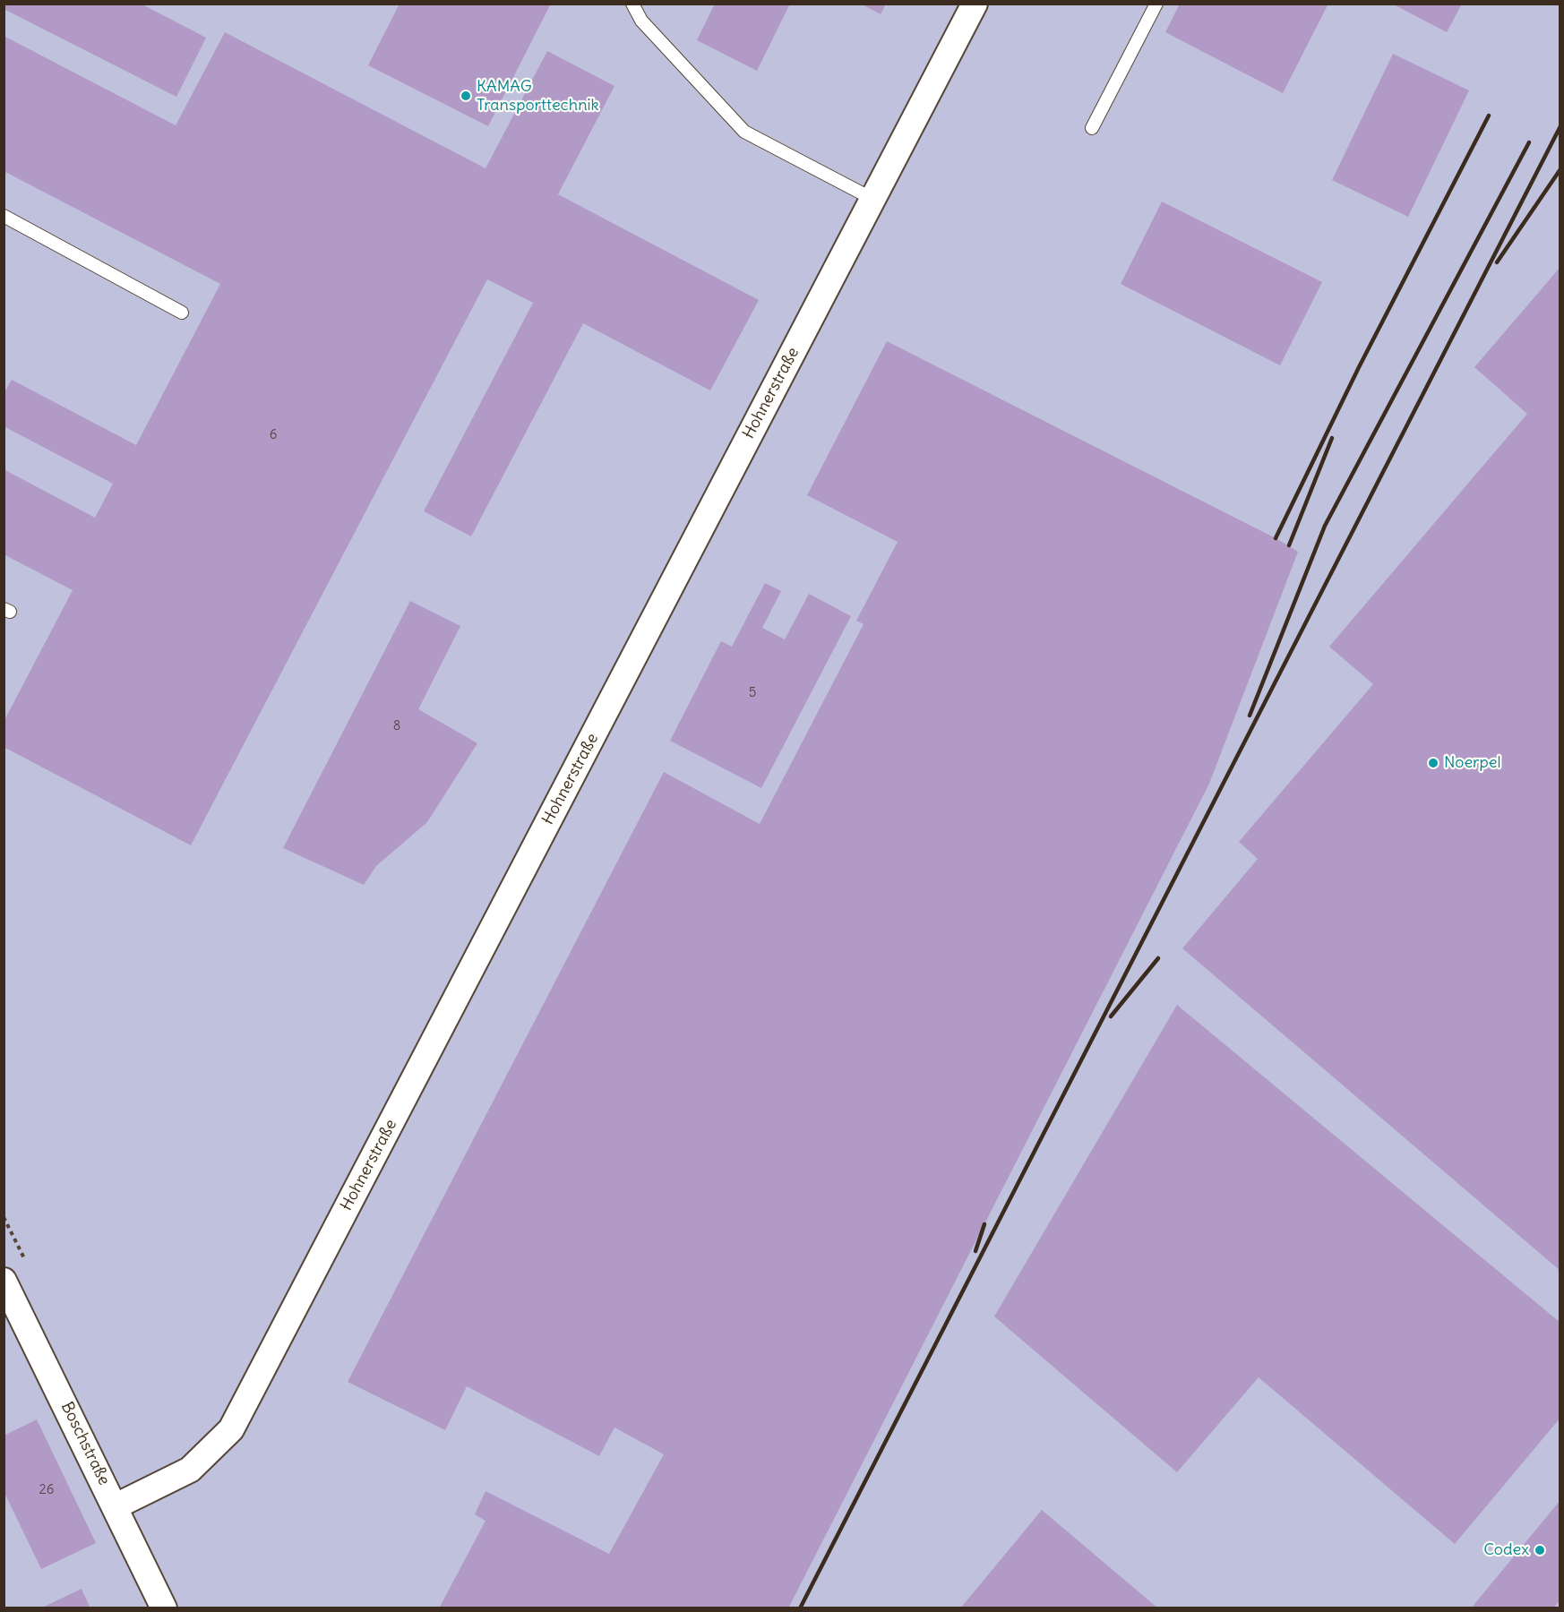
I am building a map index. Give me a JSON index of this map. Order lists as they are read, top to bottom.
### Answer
{
  "streets": {
    "street": ["Hohnerstraße", "Boschstraße"]
  },
  "crossings": [
    ["Hohnerstraße", "Boschstraße"]
  ],
  "places": ["KAMAG Transporttechnik", "Noerpel", "Codex"],
  "house_numbers": [
    "6",
    "5",
    "8",
    "26"
  ]
}
